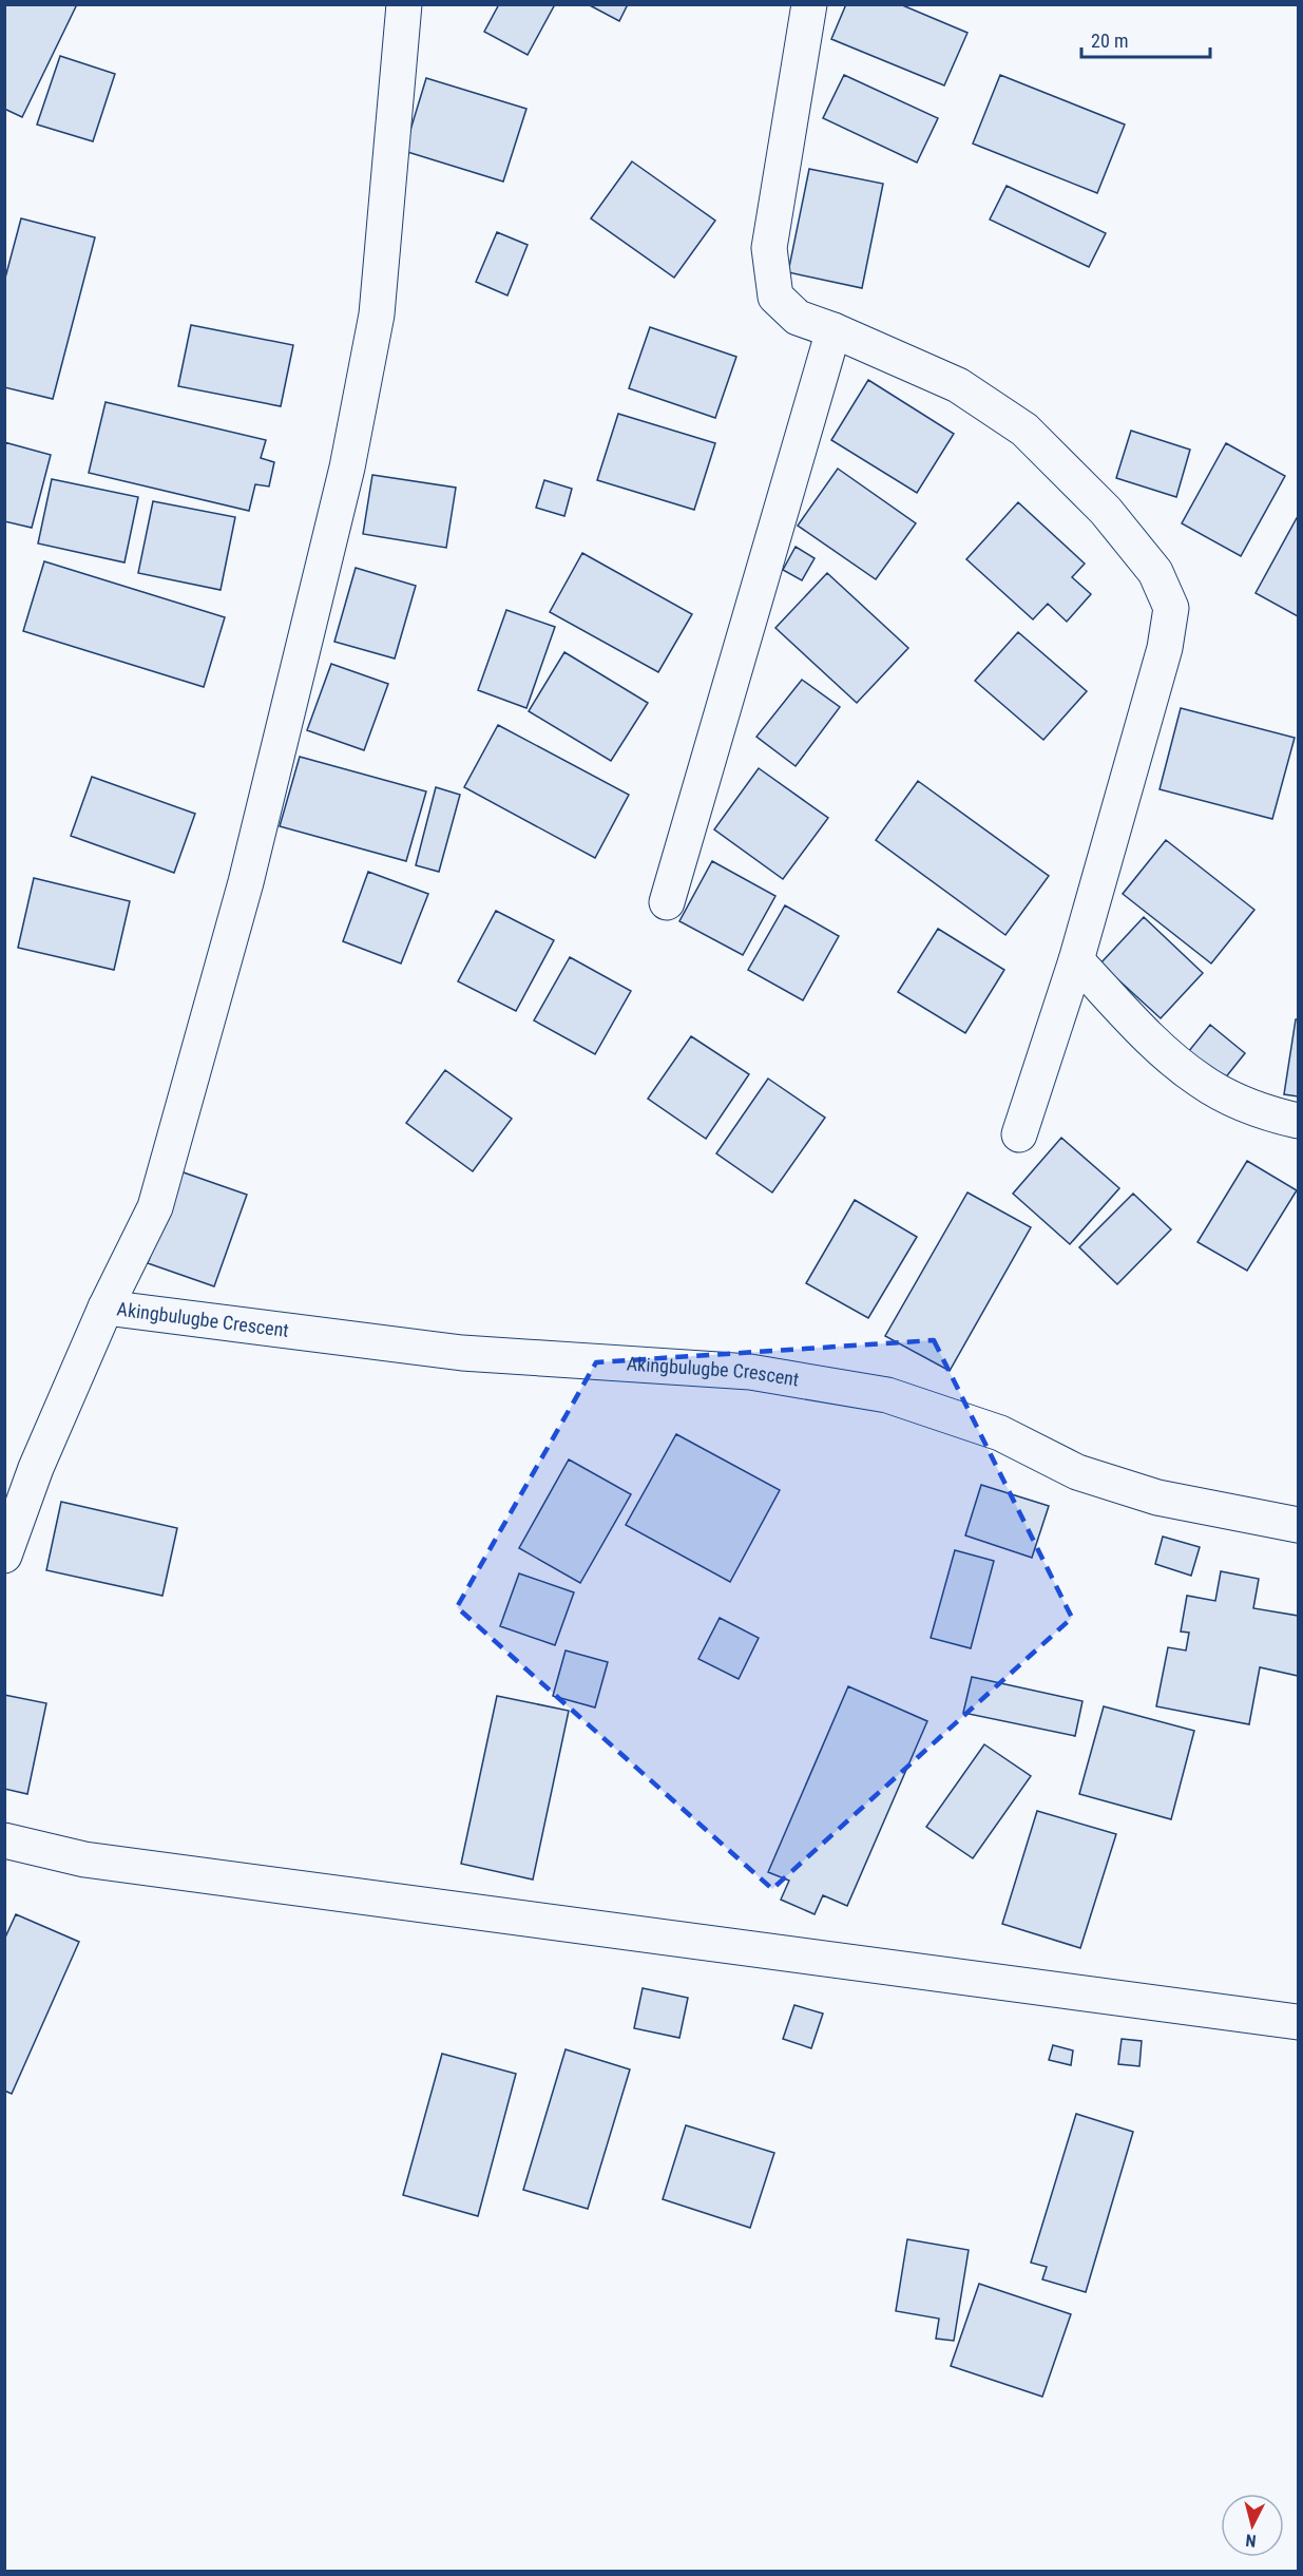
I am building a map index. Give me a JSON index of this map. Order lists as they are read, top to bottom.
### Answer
{
  "streets": {
    "street": ["Akingbulugbe Crescent"]
  },
  "scale_bar": "20 m",
  "north": "bottom"
}
